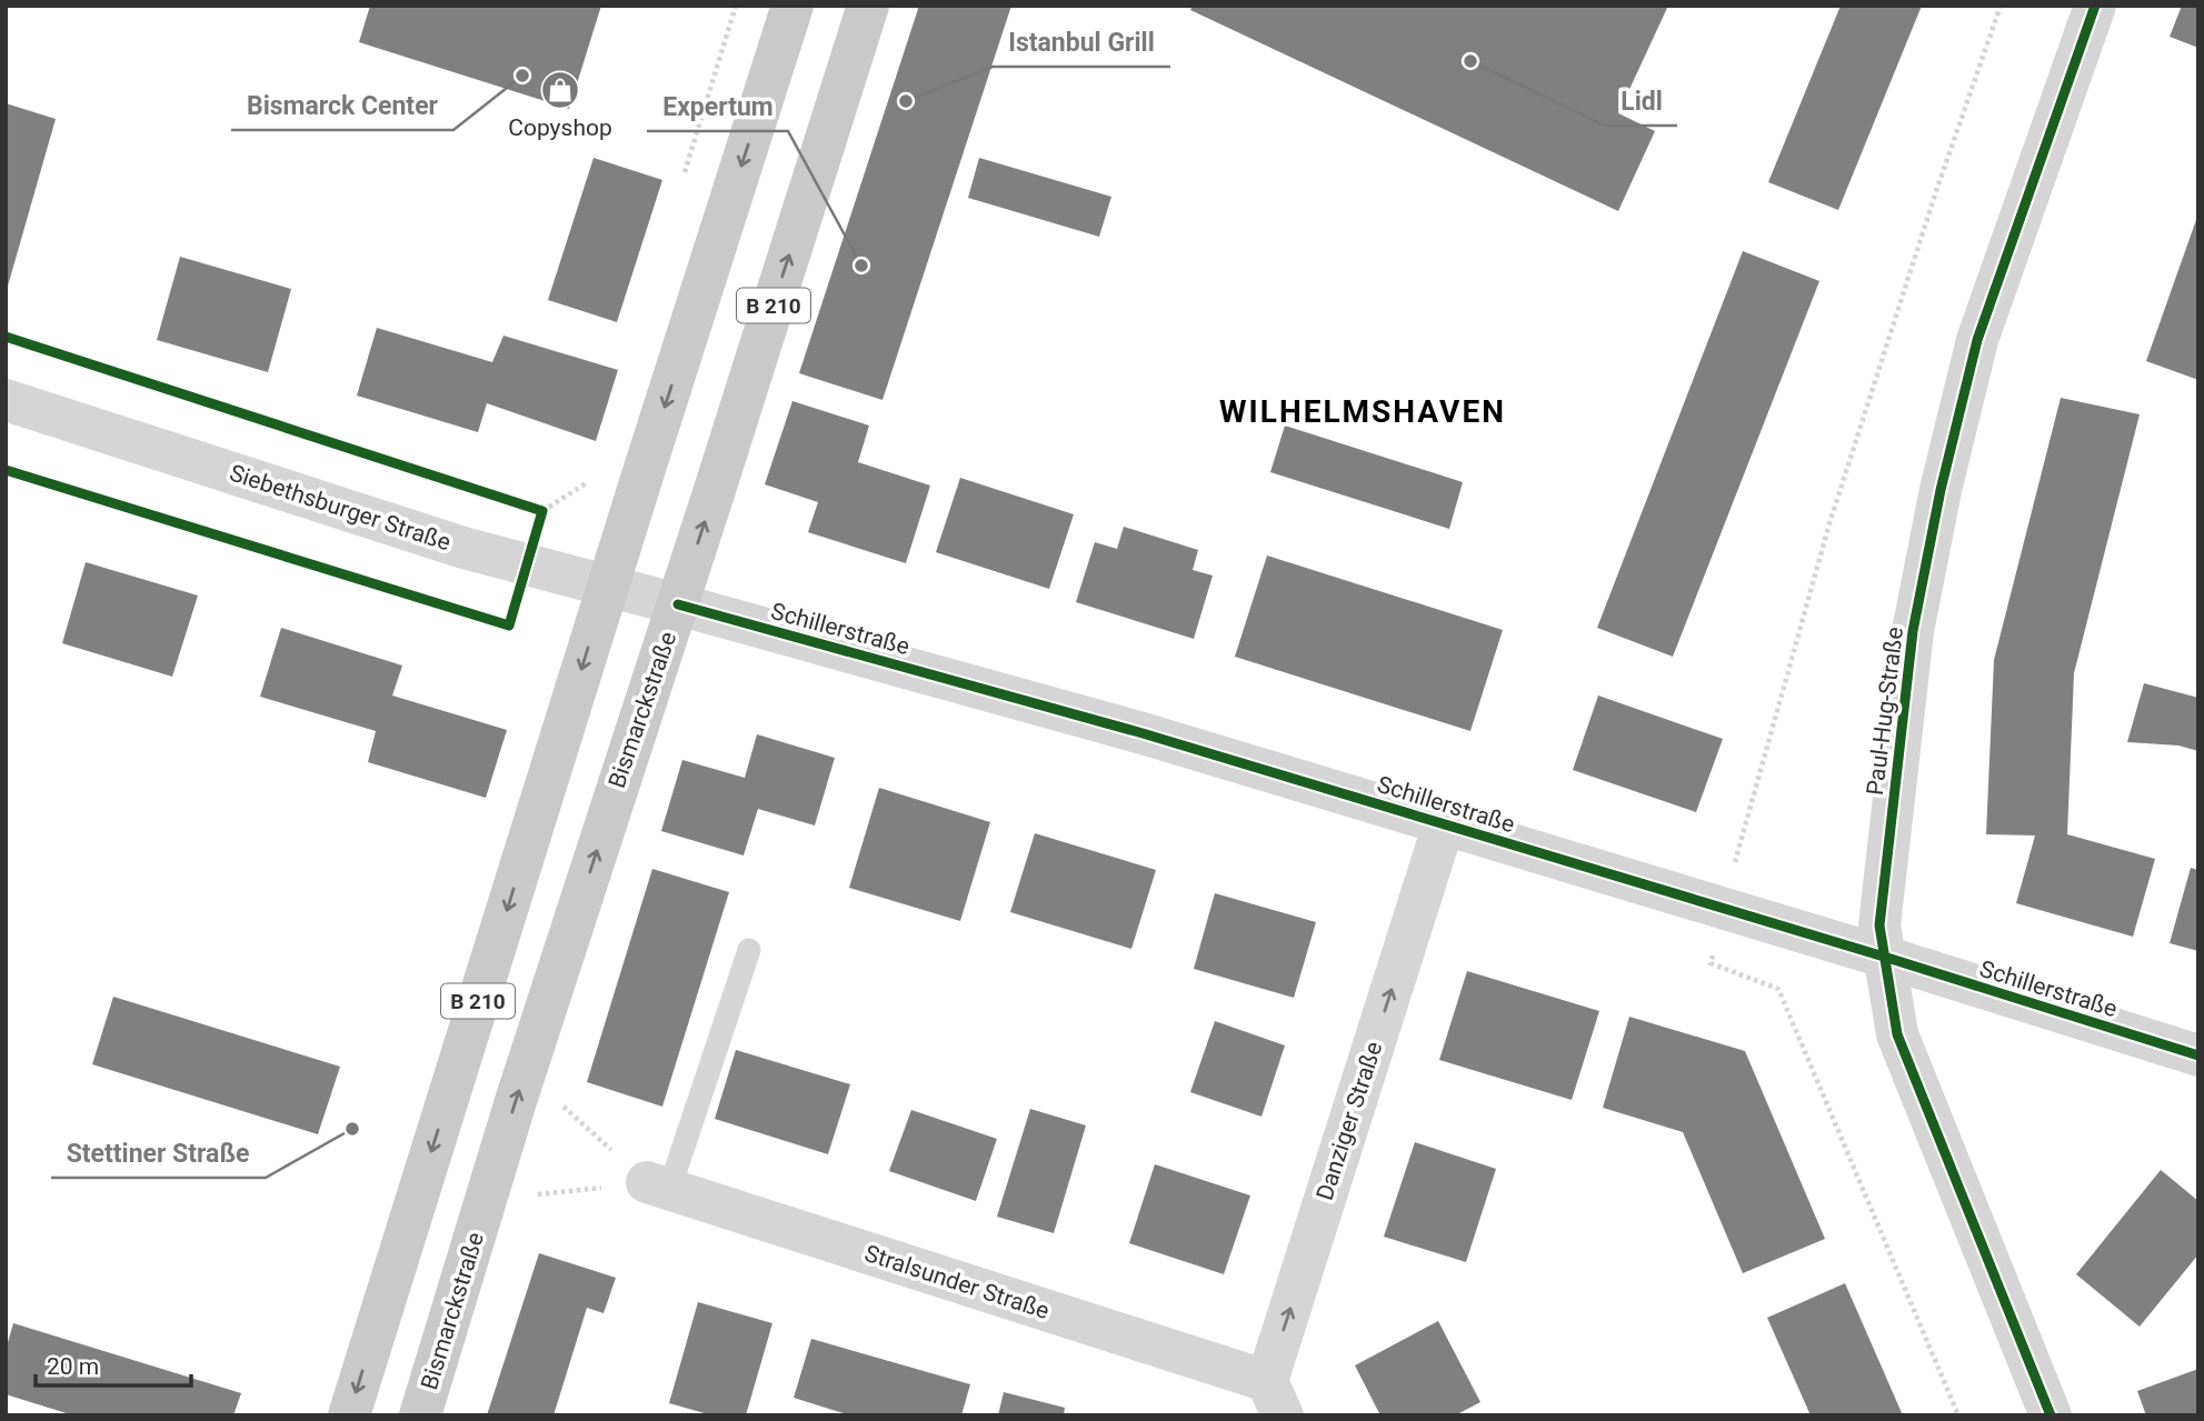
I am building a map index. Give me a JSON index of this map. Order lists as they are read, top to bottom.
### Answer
{
  "streets": {
    "main road": ["B 210", "Bismarckstraße"],
    "street": [
      "Siebethsburger Straße",
      "Schillerstraße",
      "Paul-Hug-Straße",
      "Danziger Straße",
      "Stralsunder Straße"
    ]
  },
  "crossings": [
    ["B 210", "Siebethsburger Straße"],
    ["Siebethsburger Straße", "Schillerstraße"],
    ["Siebethsburger Straße", "Bismarckstraße"],
    ["Schillerstraße", "Bismarckstraße"],
    ["Schillerstraße", "Paul-Hug-Straße"],
    ["Schillerstraße", "Danziger Straße"],
    ["Danziger Straße", "Stralsunder Straße"]
  ],
  "one_way": ["Danziger Straße"],
  "districts": ["WILHELMSHAVEN"],
  "places": {
    "other": [
      "Lidl",
      "Bismarck Center",
      "Istanbul Grill",
      "Expertum",
      "Stettiner Straße"
    ],
    "shop": ["Copyshop"]
  },
  "scale_bar": "20 m"
}
